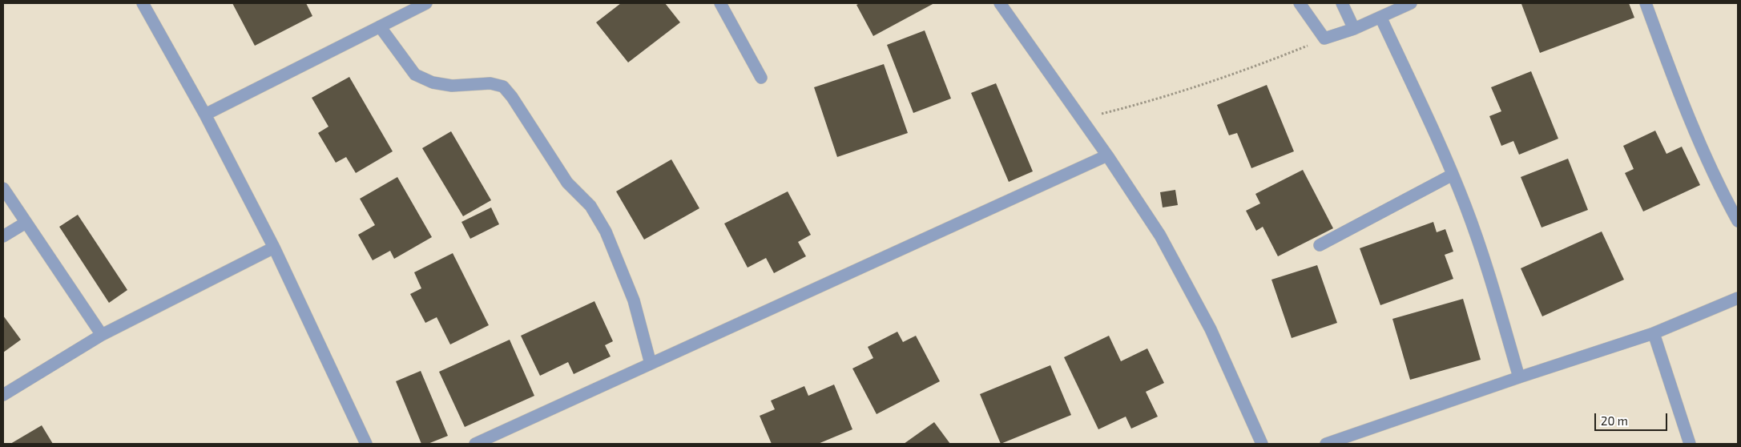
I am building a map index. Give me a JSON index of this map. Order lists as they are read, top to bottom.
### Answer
{
  "scale_bar": "20 m"
}
